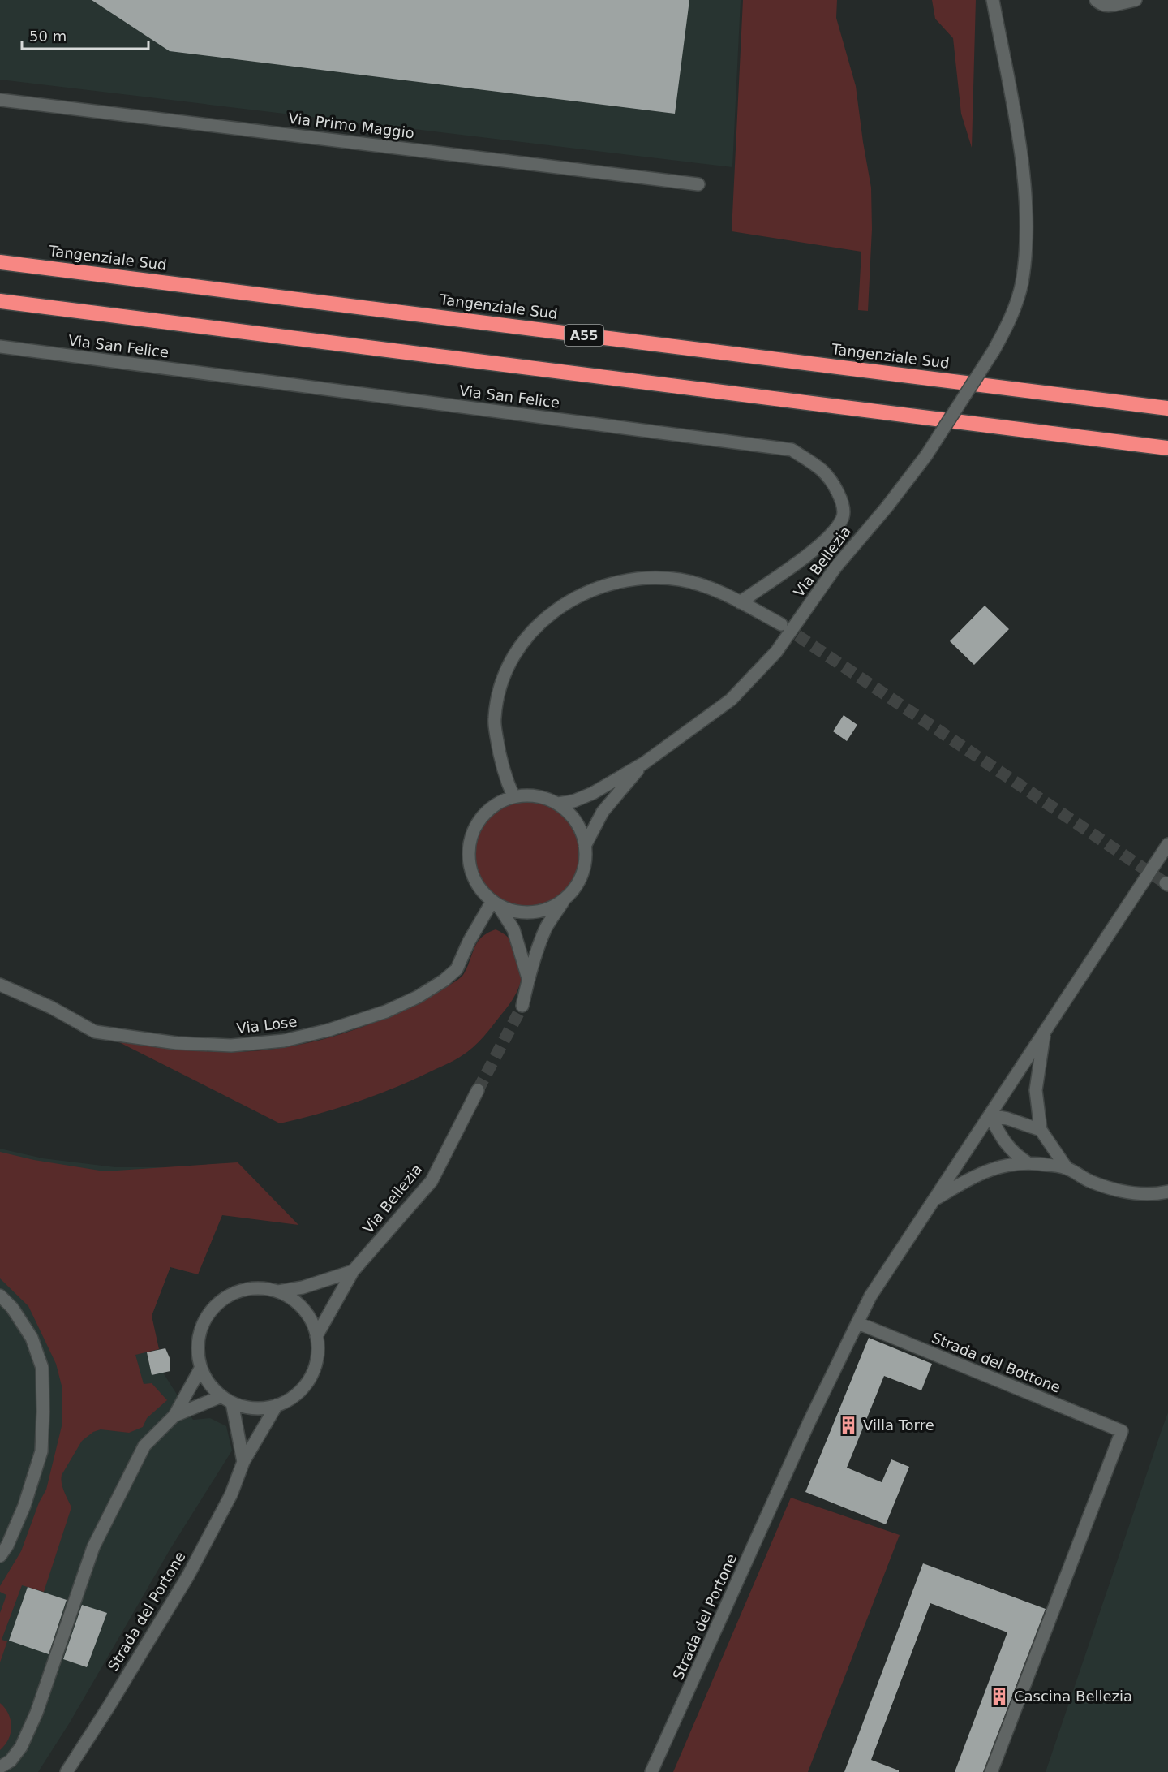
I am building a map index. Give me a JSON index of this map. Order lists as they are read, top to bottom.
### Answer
{
  "streets": {
    "highway": ["Tangenziale Sud", "A55"],
    "street": [
      "Via Primo Maggio",
      "Via San Felice",
      "Via Bellezia",
      "Via Lose",
      "Strada del Bottone",
      "Strada del Portone"
    ]
  },
  "crossings": [
    ["Via Bellezia", "Via Lose"],
    ["Via Bellezia", "Strada del Portone"],
    ["Strada del Bottone", "Strada del Portone"]
  ],
  "places": {
    "building": ["Villa Torre", "Cascina Bellezia"]
  },
  "scale_bar": "50 m"
}
